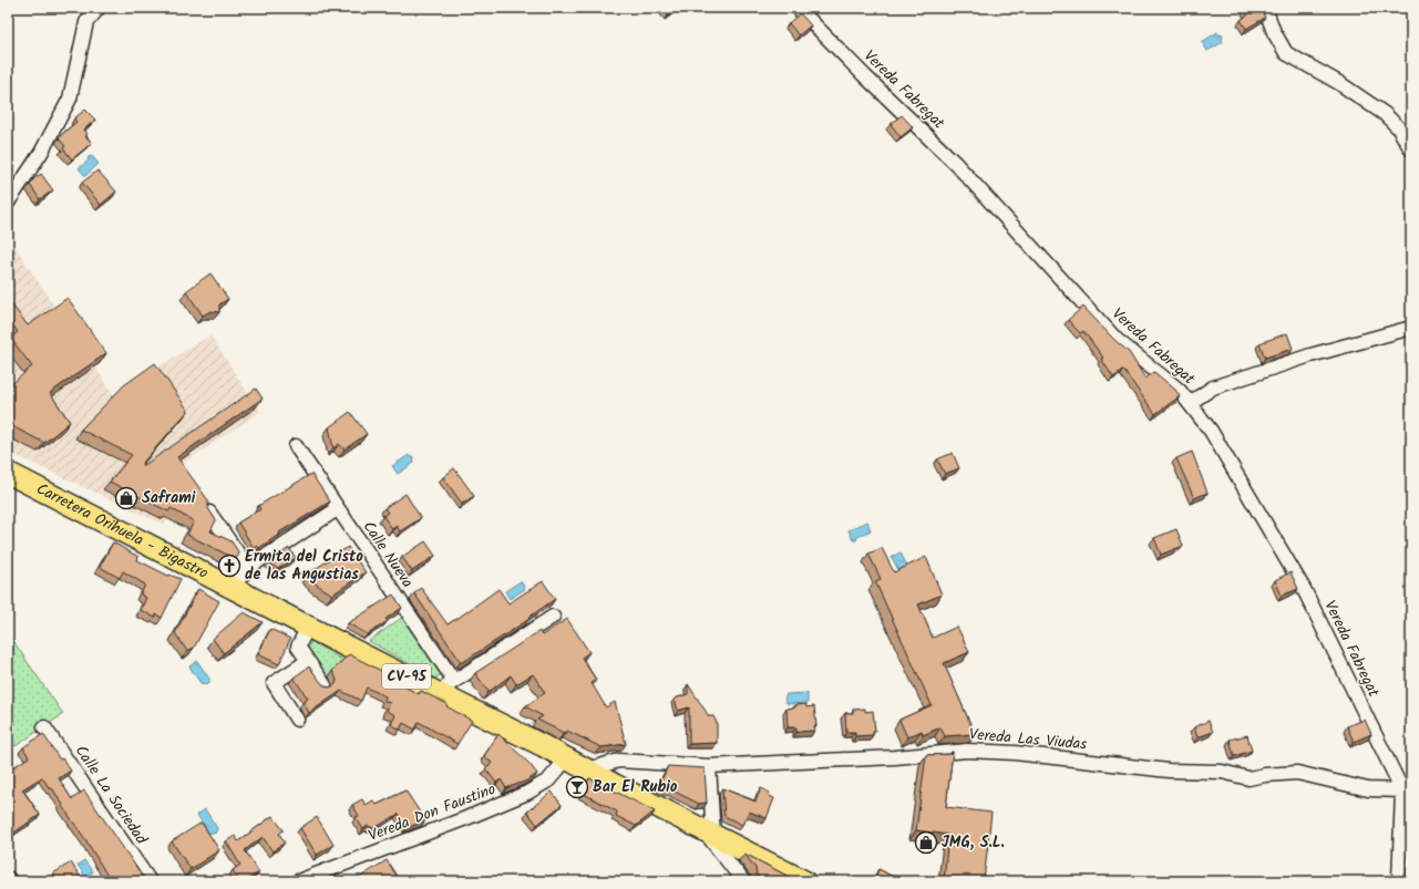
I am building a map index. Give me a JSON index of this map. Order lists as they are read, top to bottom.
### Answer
{
  "streets": {
    "main road": ["Carretera Orihuela - Bigastro", "CV-95"],
    "street": [
      "Vereda Fabregat",
      "Calle Nueva",
      "Vereda Las Viudas",
      "Calle La Sociedad",
      "Vereda Don Faustino"
    ]
  },
  "crossings": [
    ["Vereda Fabregat", "Vereda Las Viudas"],
    ["Carretera Orihuela - Bigastro", "Calle Nueva"],
    ["Carretera Orihuela - Bigastro", "Vereda Las Viudas"],
    ["Carretera Orihuela - Bigastro", "Vereda Don Faustino"]
  ],
  "places": {
    "shop": ["Saframi", "JMG, S.L."],
    "church": ["Ermita del Cristo de las Angustias"],
    "bar": ["Bar El Rubio"]
  }
}
